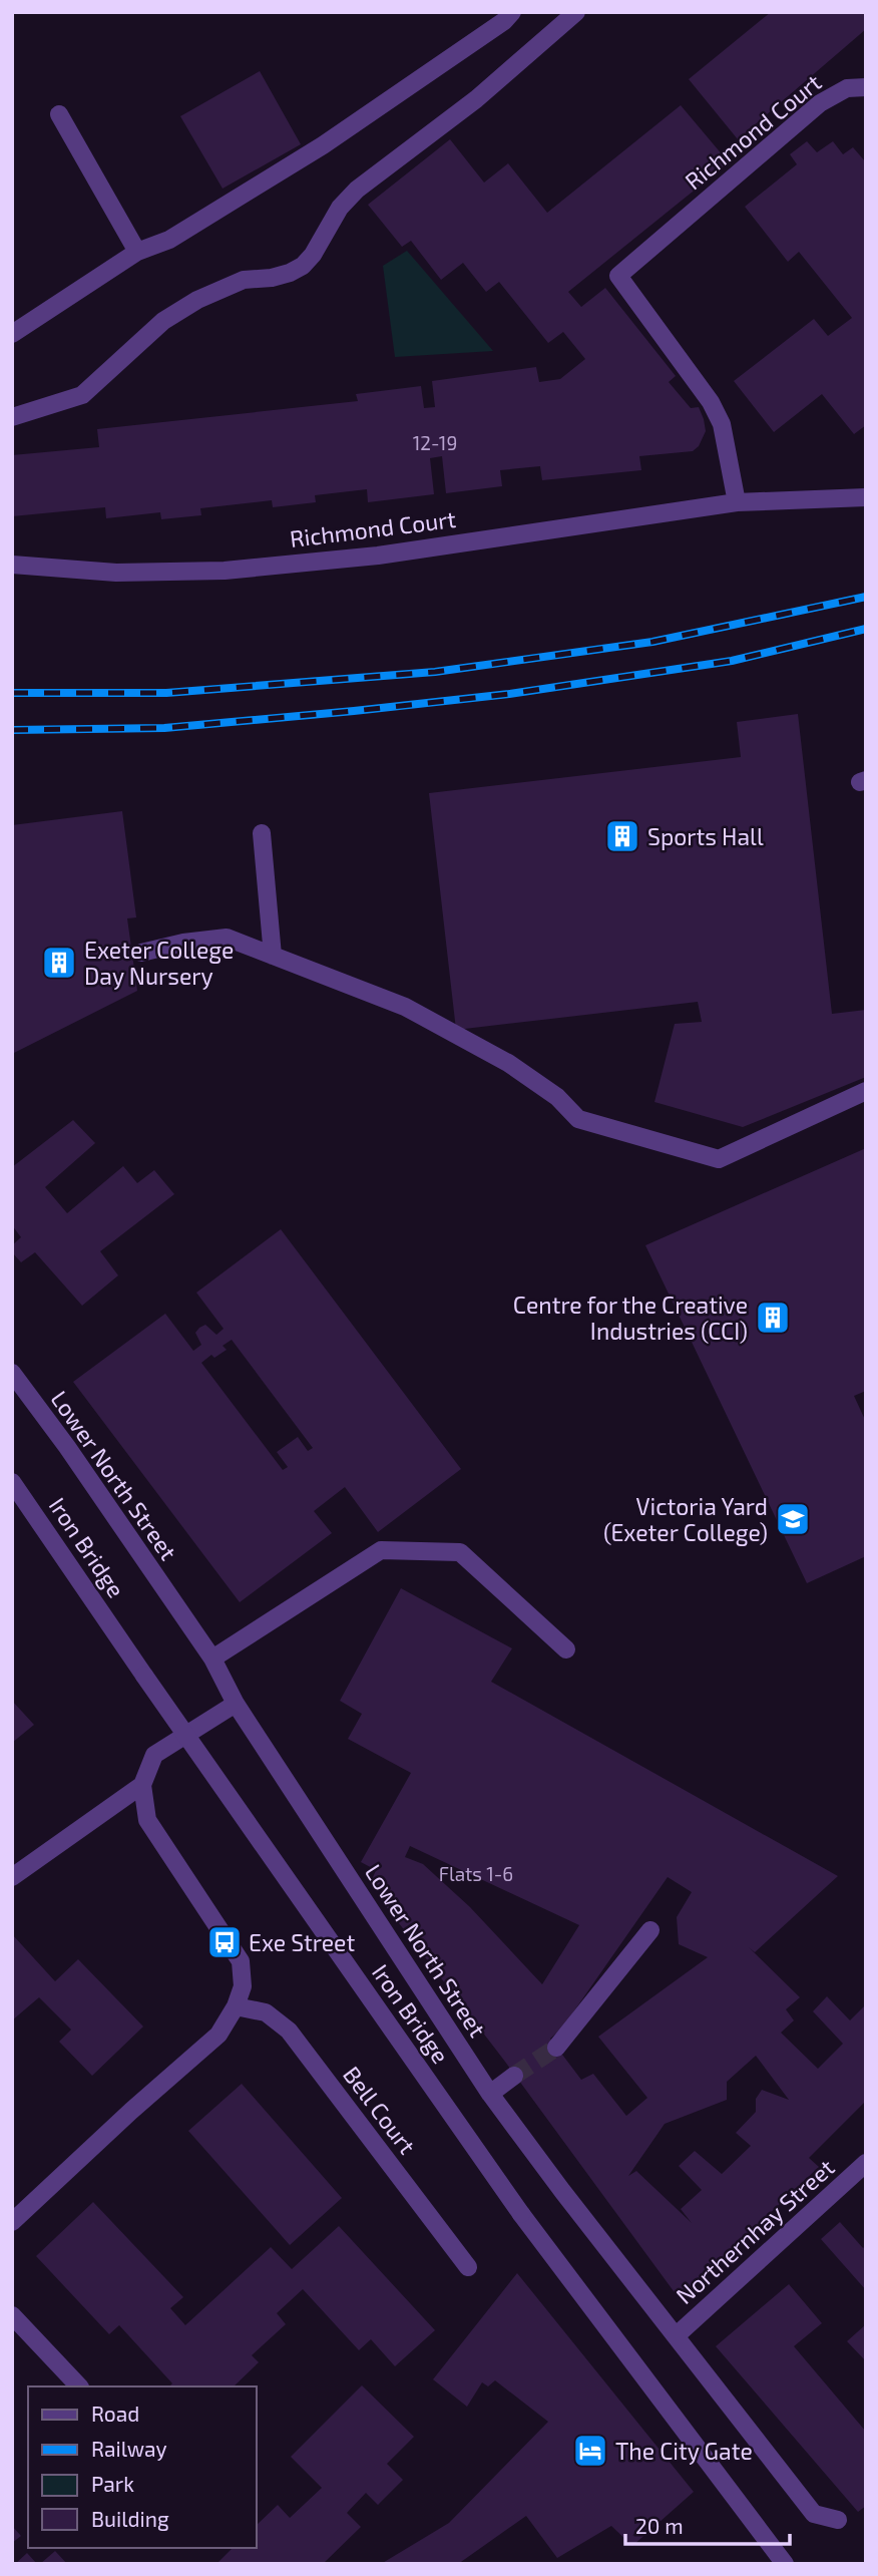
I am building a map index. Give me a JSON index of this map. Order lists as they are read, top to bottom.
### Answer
{
  "streets": {
    "street": [
      "Richmond Court",
      "Lower North Street",
      "Iron Bridge",
      "Bell Court",
      "Northernhay Street"
    ]
  },
  "crossings": [
    ["Lower North Street", "Northernhay Street"]
  ],
  "places": {
    "building": ["Sports Hall", "Exeter College Day Nursery", "Centre for the Creative Industries (CCI)"],
    "school or university": ["Victoria Yard (Exeter College)"],
    "bus stop": ["Exe Street"],
    "hotel": ["The City Gate"]
  },
  "house_numbers": ["12-19", "Flats 1-6"],
  "legend": [
    "Road",
    "Railway",
    "Park",
    "Building"
  ],
  "scale_bar": "20 m"
}
